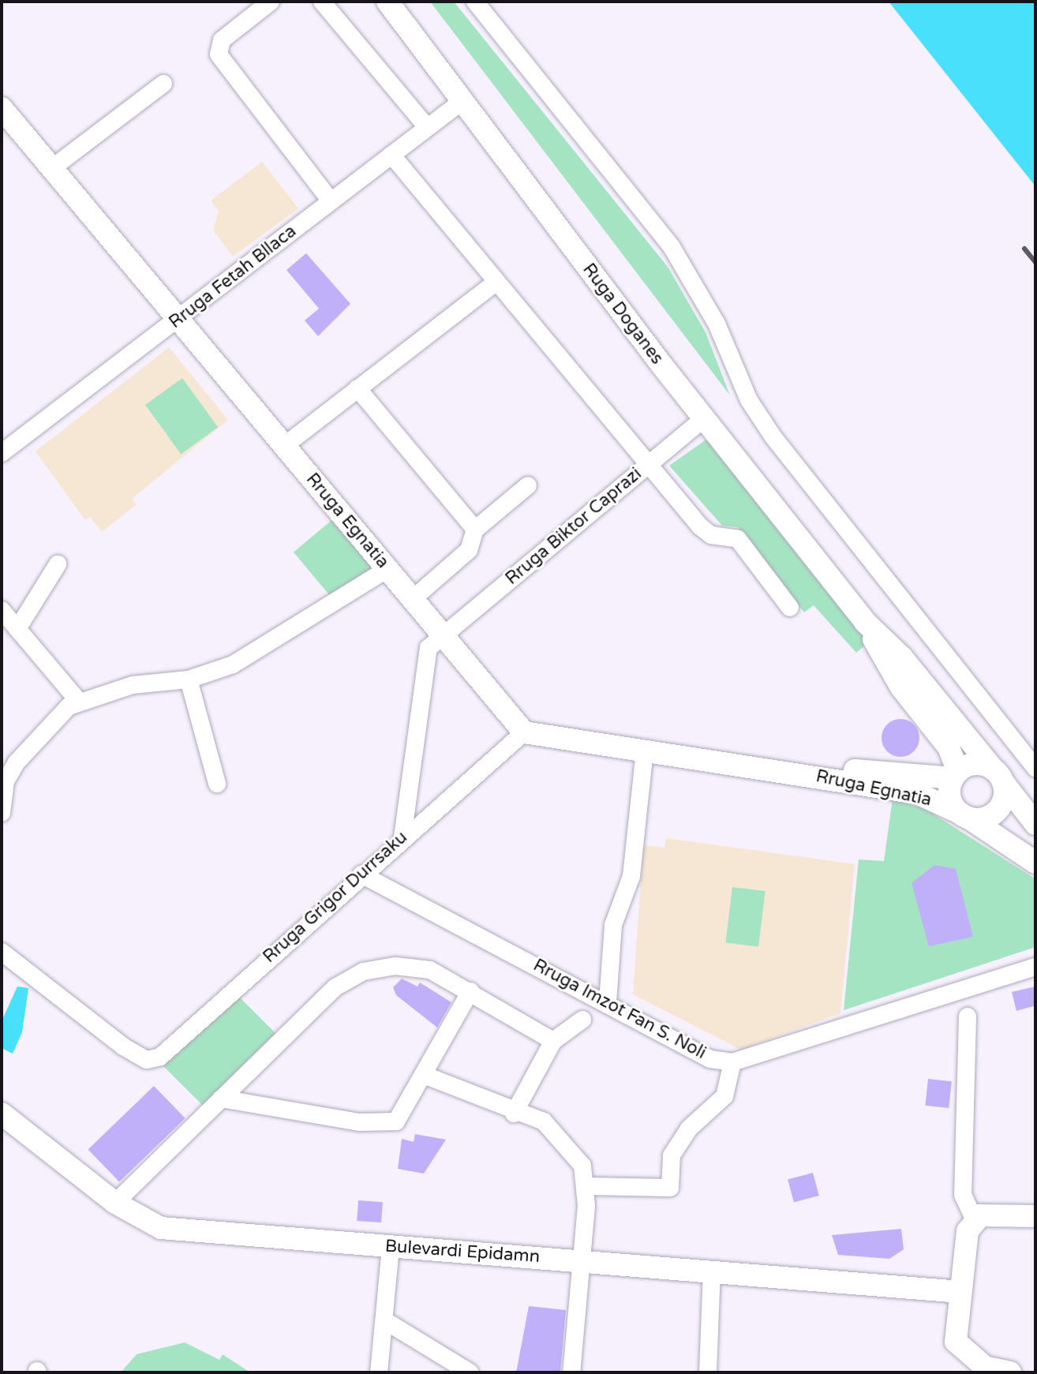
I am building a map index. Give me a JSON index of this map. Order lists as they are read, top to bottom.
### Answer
{
  "streets": {
    "main road": ["Ruga Doganes", "Rruga Egnatia", "Bulevardi Epidamn"],
    "street": [
      "Rruga Fetah Bllaca",
      "Rruga Biktor Caprazi",
      "Rruga Grigor Durrsaku",
      "Rruga Imzot Fan S. Noli"
    ]
  },
  "crossings": [
    ["Rruga Fetah Bllaca", "Ruga Doganes"],
    ["Rruga Fetah Bllaca", "Rruga Egnatia"],
    ["Ruga Doganes", "Rruga Biktor Caprazi"],
    ["Rruga Egnatia", "Rruga Biktor Caprazi"],
    ["Rruga Egnatia", "Rruga Grigor Durrsaku"],
    ["Rruga Biktor Caprazi", "Rruga Grigor Durrsaku"],
    ["Rruga Grigor Durrsaku", "Rruga Imzot Fan S. Noli"]
  ]
}
